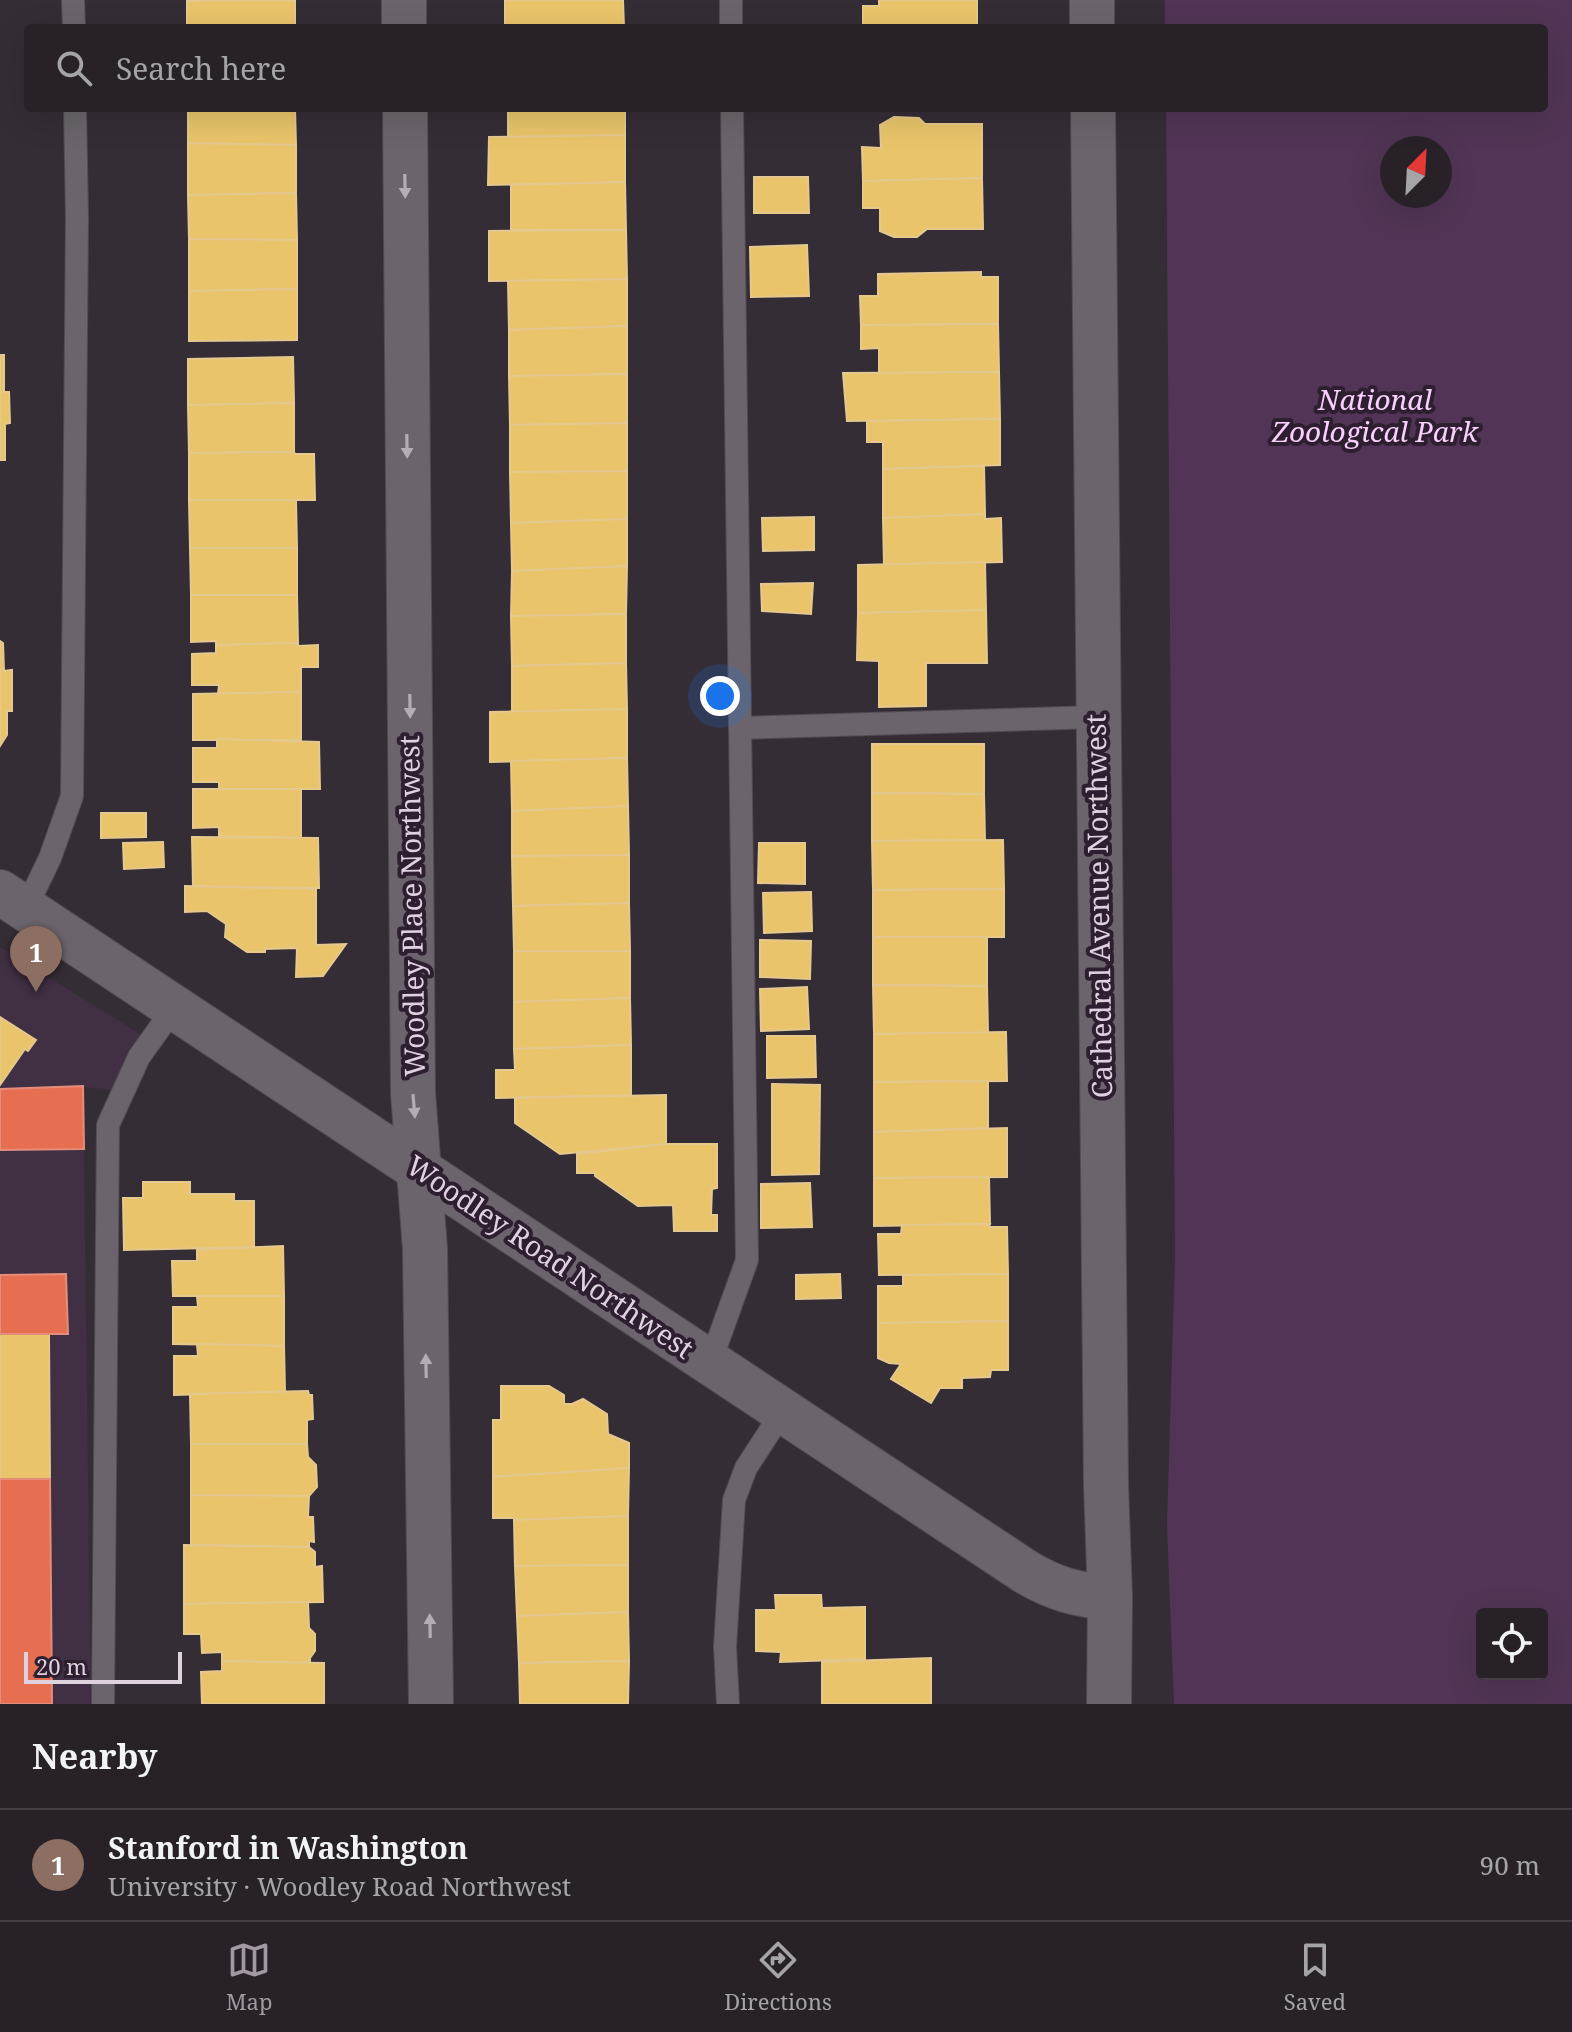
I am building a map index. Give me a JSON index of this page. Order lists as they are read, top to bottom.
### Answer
{
  "streets": {
    "street": ["Woodley Place Northwest", "Cathedral Avenue Northwest", "Woodley Road Northwest"]
  },
  "crossings": [
    ["Woodley Place Northwest", "Woodley Road Northwest"],
    ["Cathedral Avenue Northwest", "Woodley Road Northwest"]
  ],
  "parks": ["National Zoological Park"],
  "scale_bar": "20 m",
  "north": "top right",
  "page": {
    "search": "Search here",
    "pins": "1",
    "scale": "20 m",
    "heading": "Nearby",
    "list": [
      {
        "mark": "1",
        "name": "Stanford in Washington",
        "note": "University · Woodley Road Northwest",
        "value": "90 m"
      }
    ],
    "nav": ["Map", "Directions", "Saved"]
  }
}
